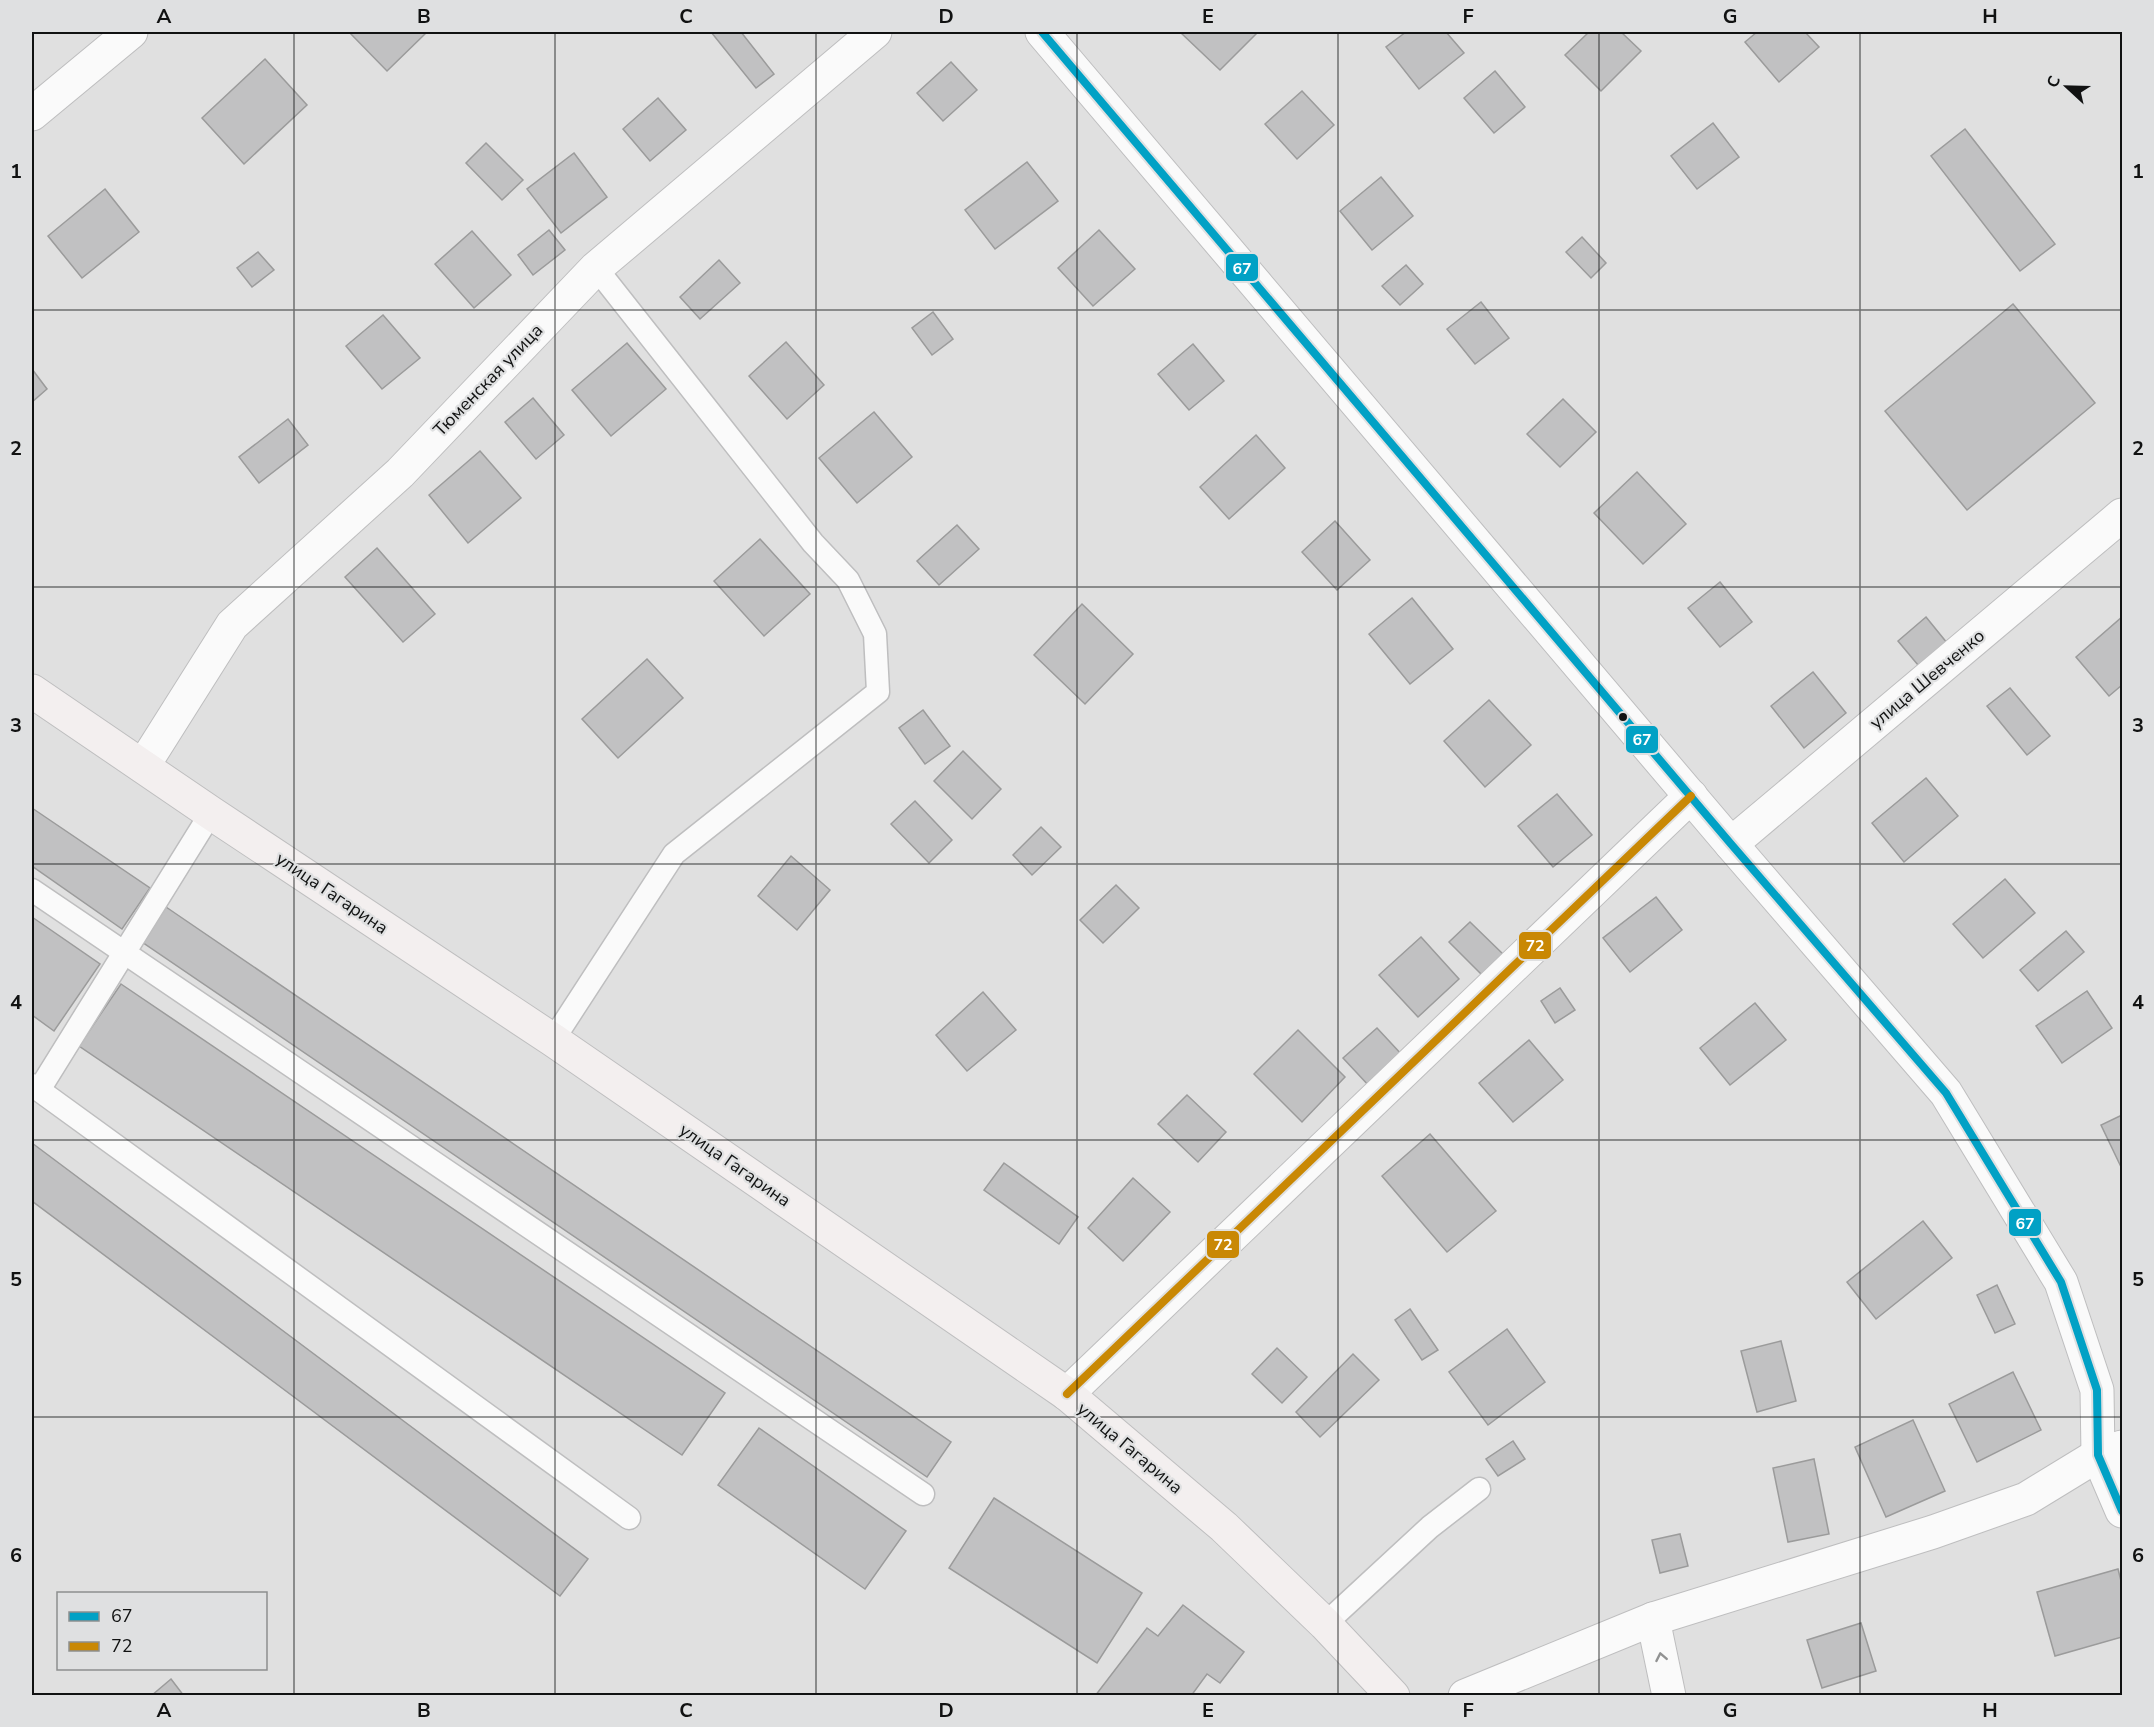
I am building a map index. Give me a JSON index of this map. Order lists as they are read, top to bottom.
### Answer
{
  "streets": {
    "main road": ["улица Гагарина"],
    "street": ["Тюменская улица", "улица Шевченко"]
  },
  "crossings": [
    ["Тюменская улица", "улица Гагарина"]
  ],
  "lines": ["transit line 67", "transit line 72"],
  "legend": ["67", "72"],
  "north": "left",
  "grid": {
    "columns": [
      "A",
      "B",
      "C",
      "D",
      "E",
      "F",
      "G",
      "H"
    ],
    "rows": [
      "1",
      "2",
      "3",
      "4",
      "5",
      "6"
    ]
  }
}
